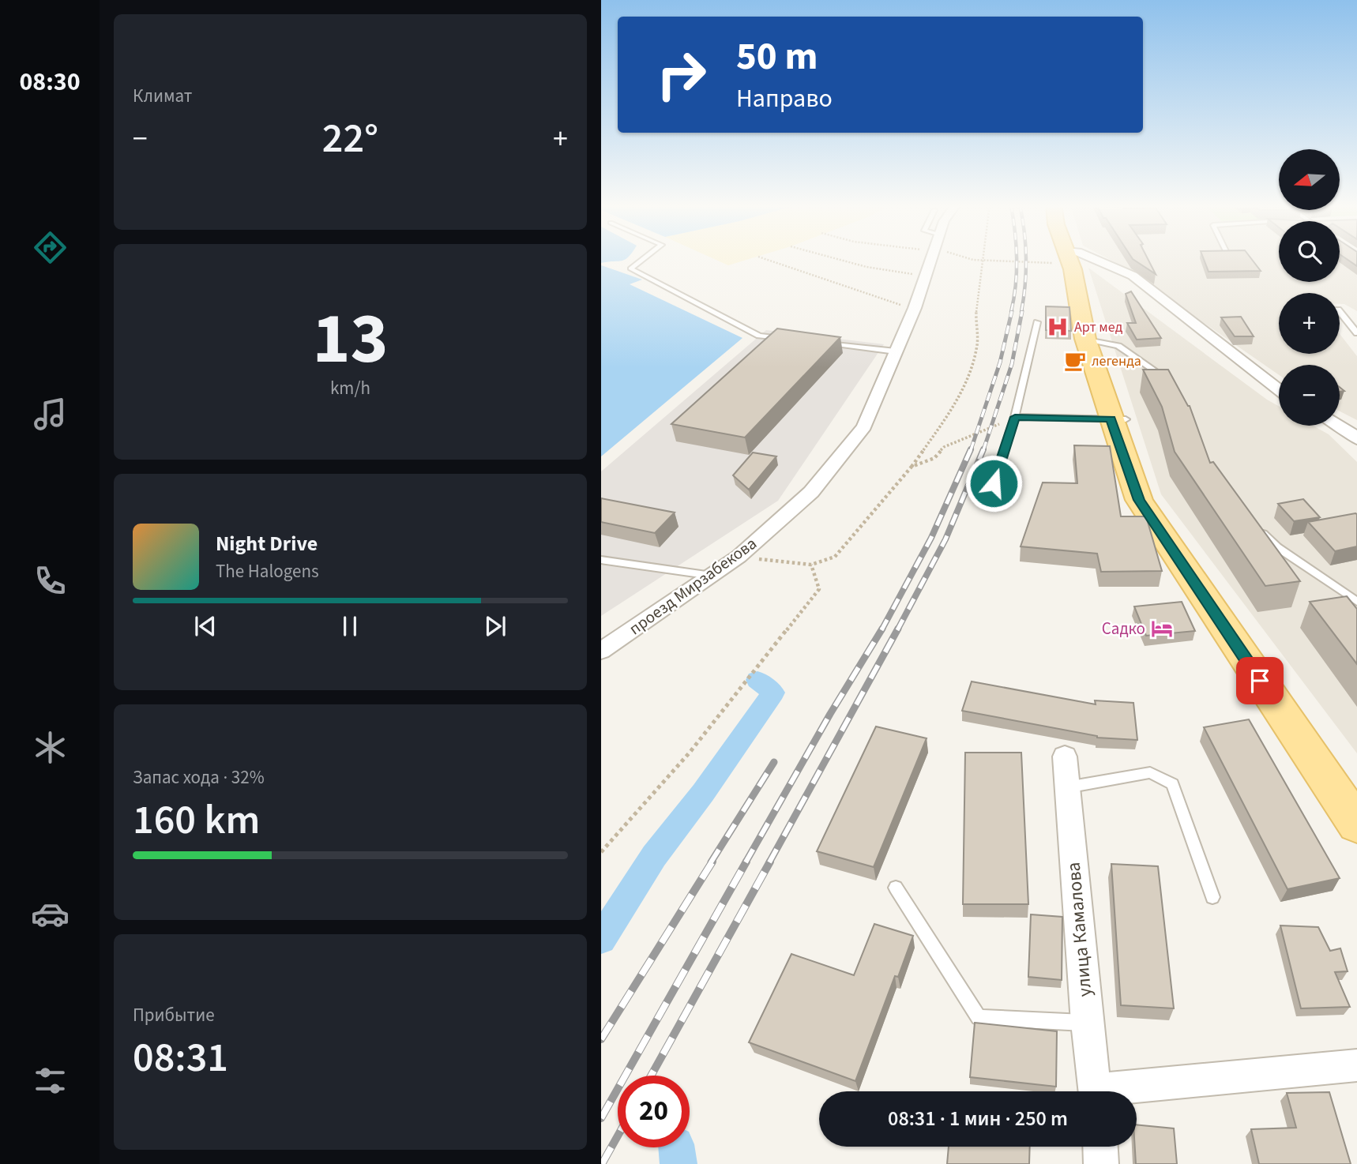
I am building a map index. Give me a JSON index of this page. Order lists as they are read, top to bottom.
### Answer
{
  "streets": {
    "street": ["проезд Мирзабекова", "улица Камалова"]
  },
  "places": {
    "hospital": ["Арт мед"],
    "cafe": ["легенда"],
    "hotel": ["Садко"]
  },
  "north": "left",
  "page": {
    "tabs": "08:30",
    "tile": [
      "Климат",
      ["13", "km/h"],
      ["Запас хода · 32%", "160 km"],
      ["Прибытие", "08:31"]
    ],
    "turn": ["50 m", "Направо"],
    "heat": ["−", "22°", "+"],
    "map_buttons": ["+", "−"],
    "song": ["Night Drive", "The Halogens"],
    "limit": "20",
    "trip": "08:31 · 1 мин · 250 m"
  }
}
